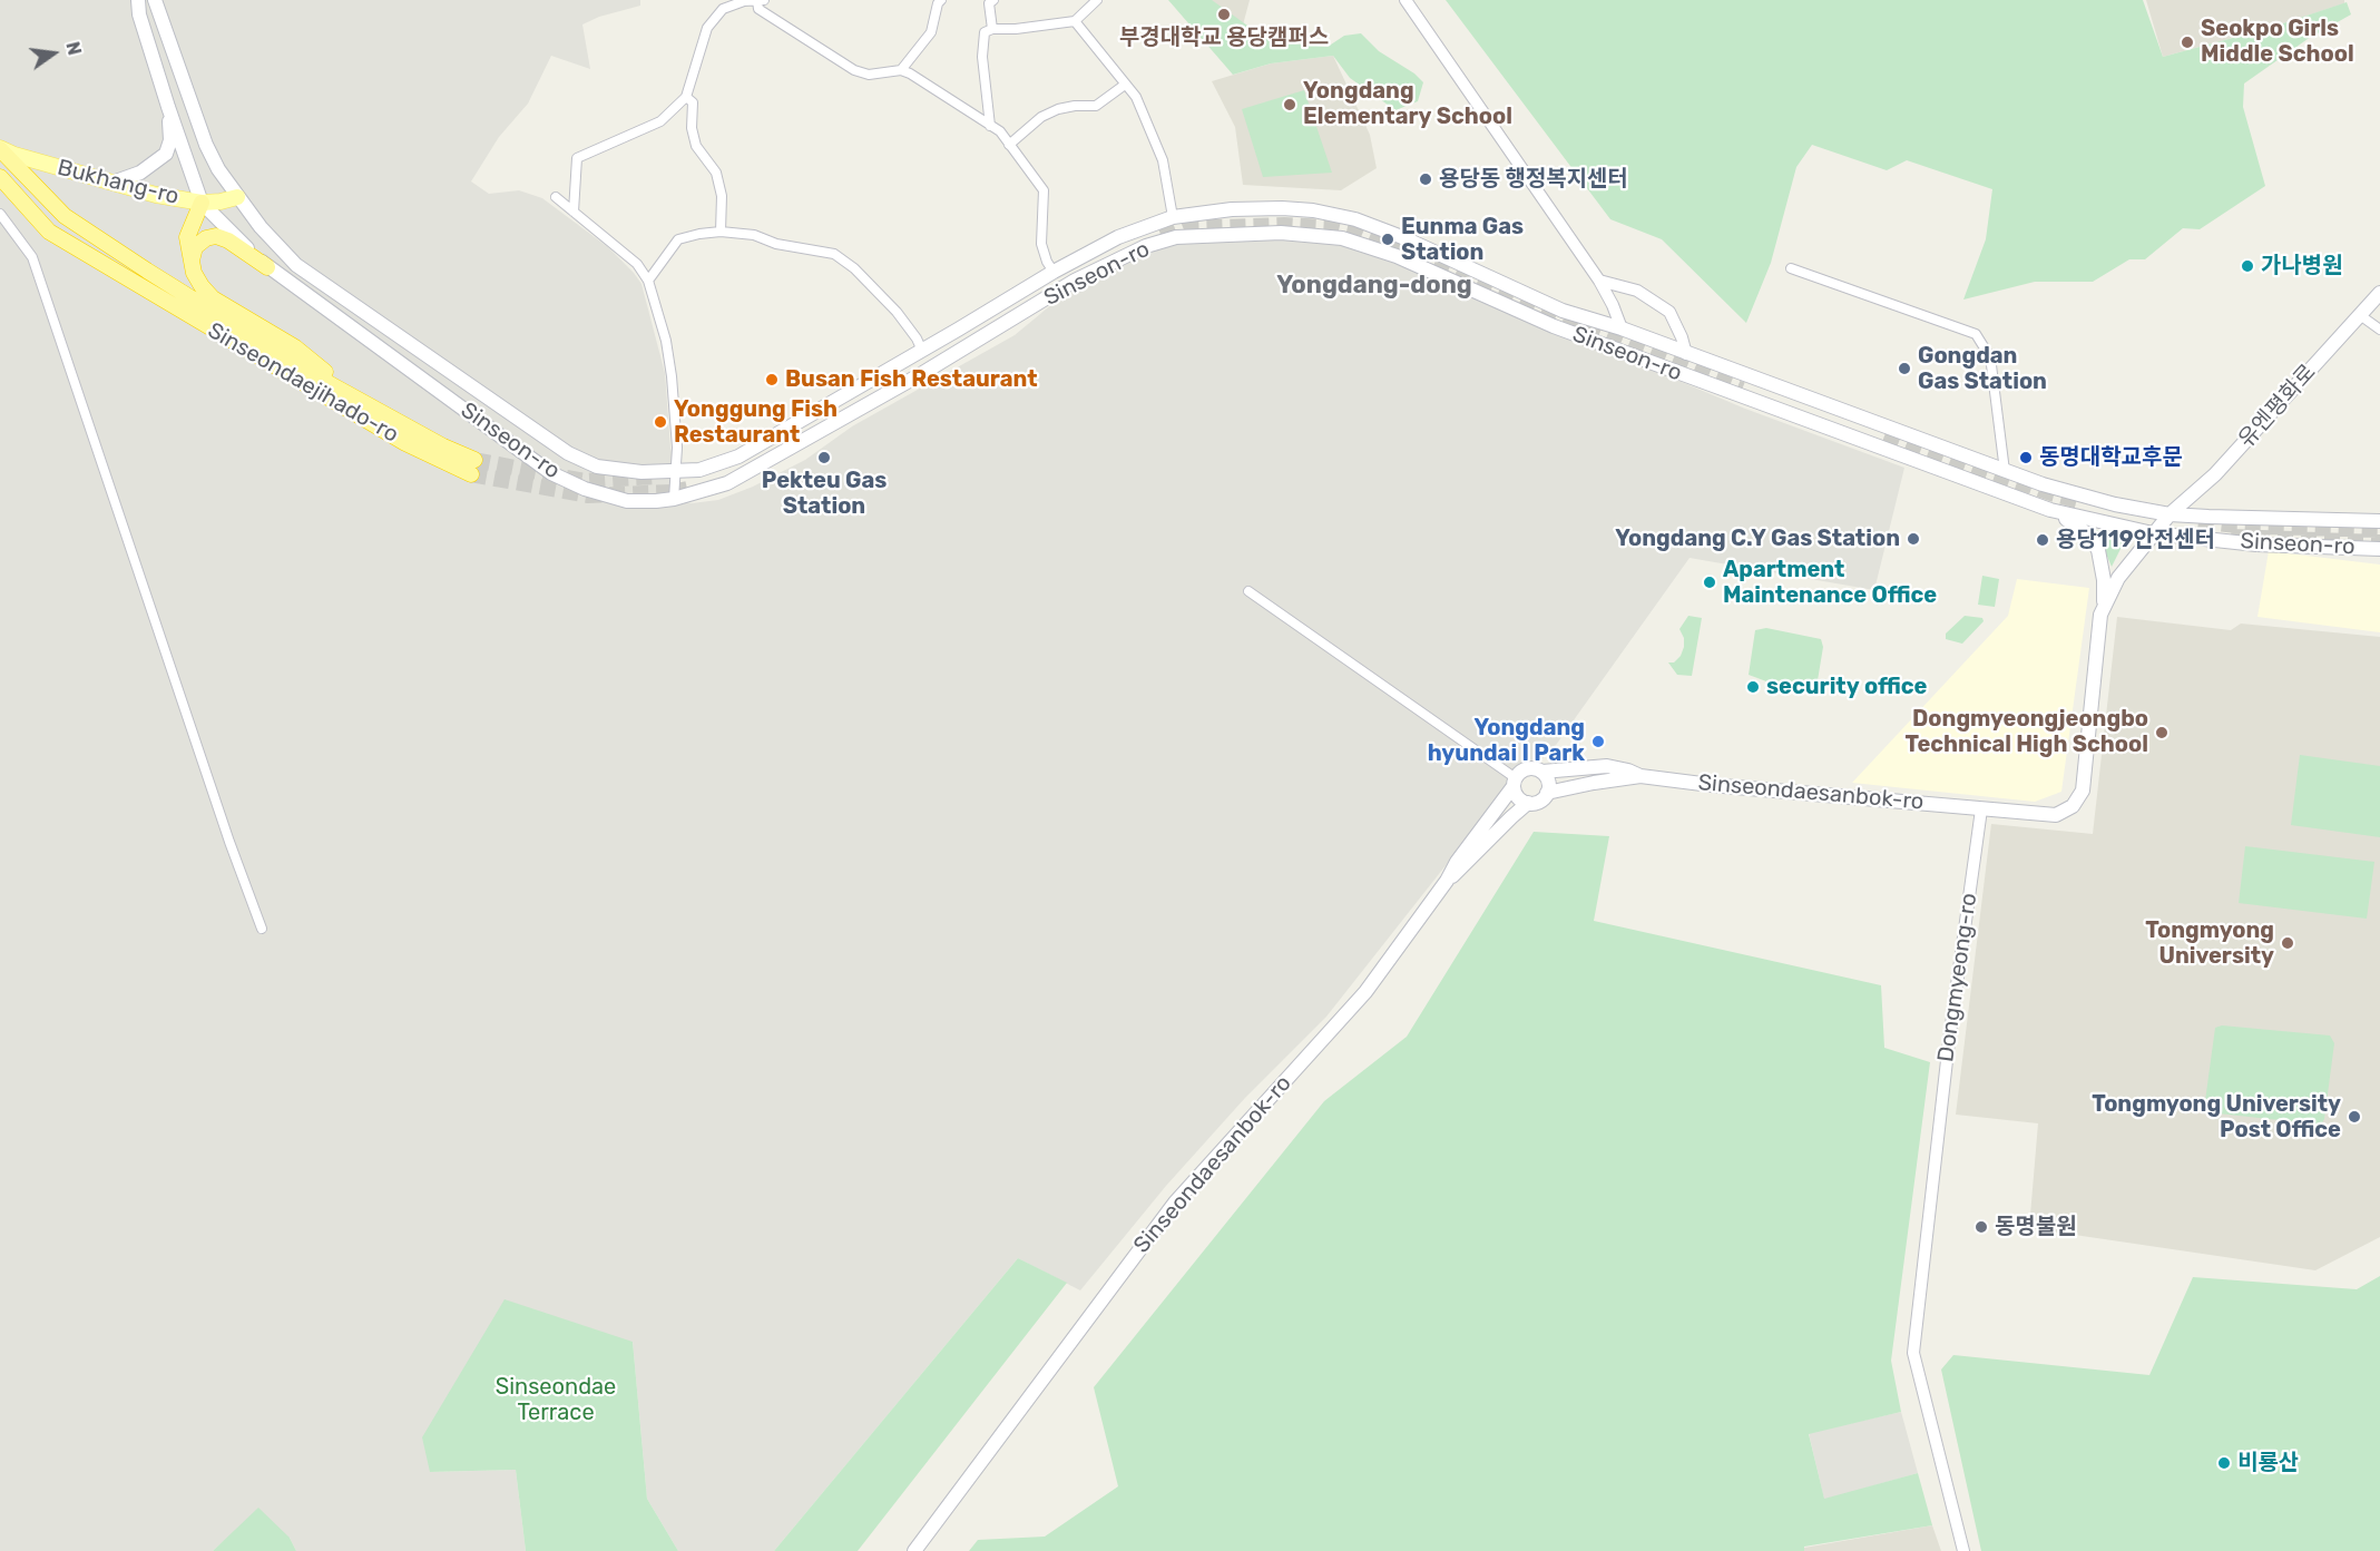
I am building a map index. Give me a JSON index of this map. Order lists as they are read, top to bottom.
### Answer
{
  "streets": {
    "highway": ["Sinseondaejihado-ro"],
    "main road": [
      "Bukhang-ro",
      "Sinseon-ro",
      "유엔평화로",
      "Sinseondaesanbok-ro"
    ],
    "street": ["Dongmyeong-ro"]
  },
  "crossings": [
    ["Bukhang-ro", "Sinseon-ro"],
    ["Bukhang-ro", "Sinseondaejihado-ro"],
    ["Sinseon-ro", "유엔평화로"],
    ["Sinseondaesanbok-ro", "Dongmyeong-ro"]
  ],
  "districts": ["Yongdang-dong"],
  "parks": ["Sinseondae Terrace"],
  "places": [
    "부경대학교 용당캠퍼스",
    "Seokpo Girls Middle School",
    "Yongdang Elementary School",
    "용당동 행정복지센터",
    "Eunma Gas Station",
    "가나병원",
    "Gongdan Gas Station",
    "Busan Fish Restaurant",
    "Yonggung Fish Restaurant",
    "Pekteu Gas Station",
    "동명대학교후문",
    "Yongdang C.Y Gas Station",
    "용당119안전센터",
    "Apartment Maintenance Office",
    "security office",
    "Dongmyeongjeongbo Technical High School",
    "Yongdang hyundai I Park",
    "Tongmyong University",
    "Tongmyong University Post Office",
    "동명불원",
    "비룡산"
  ],
  "north": "right"
}
